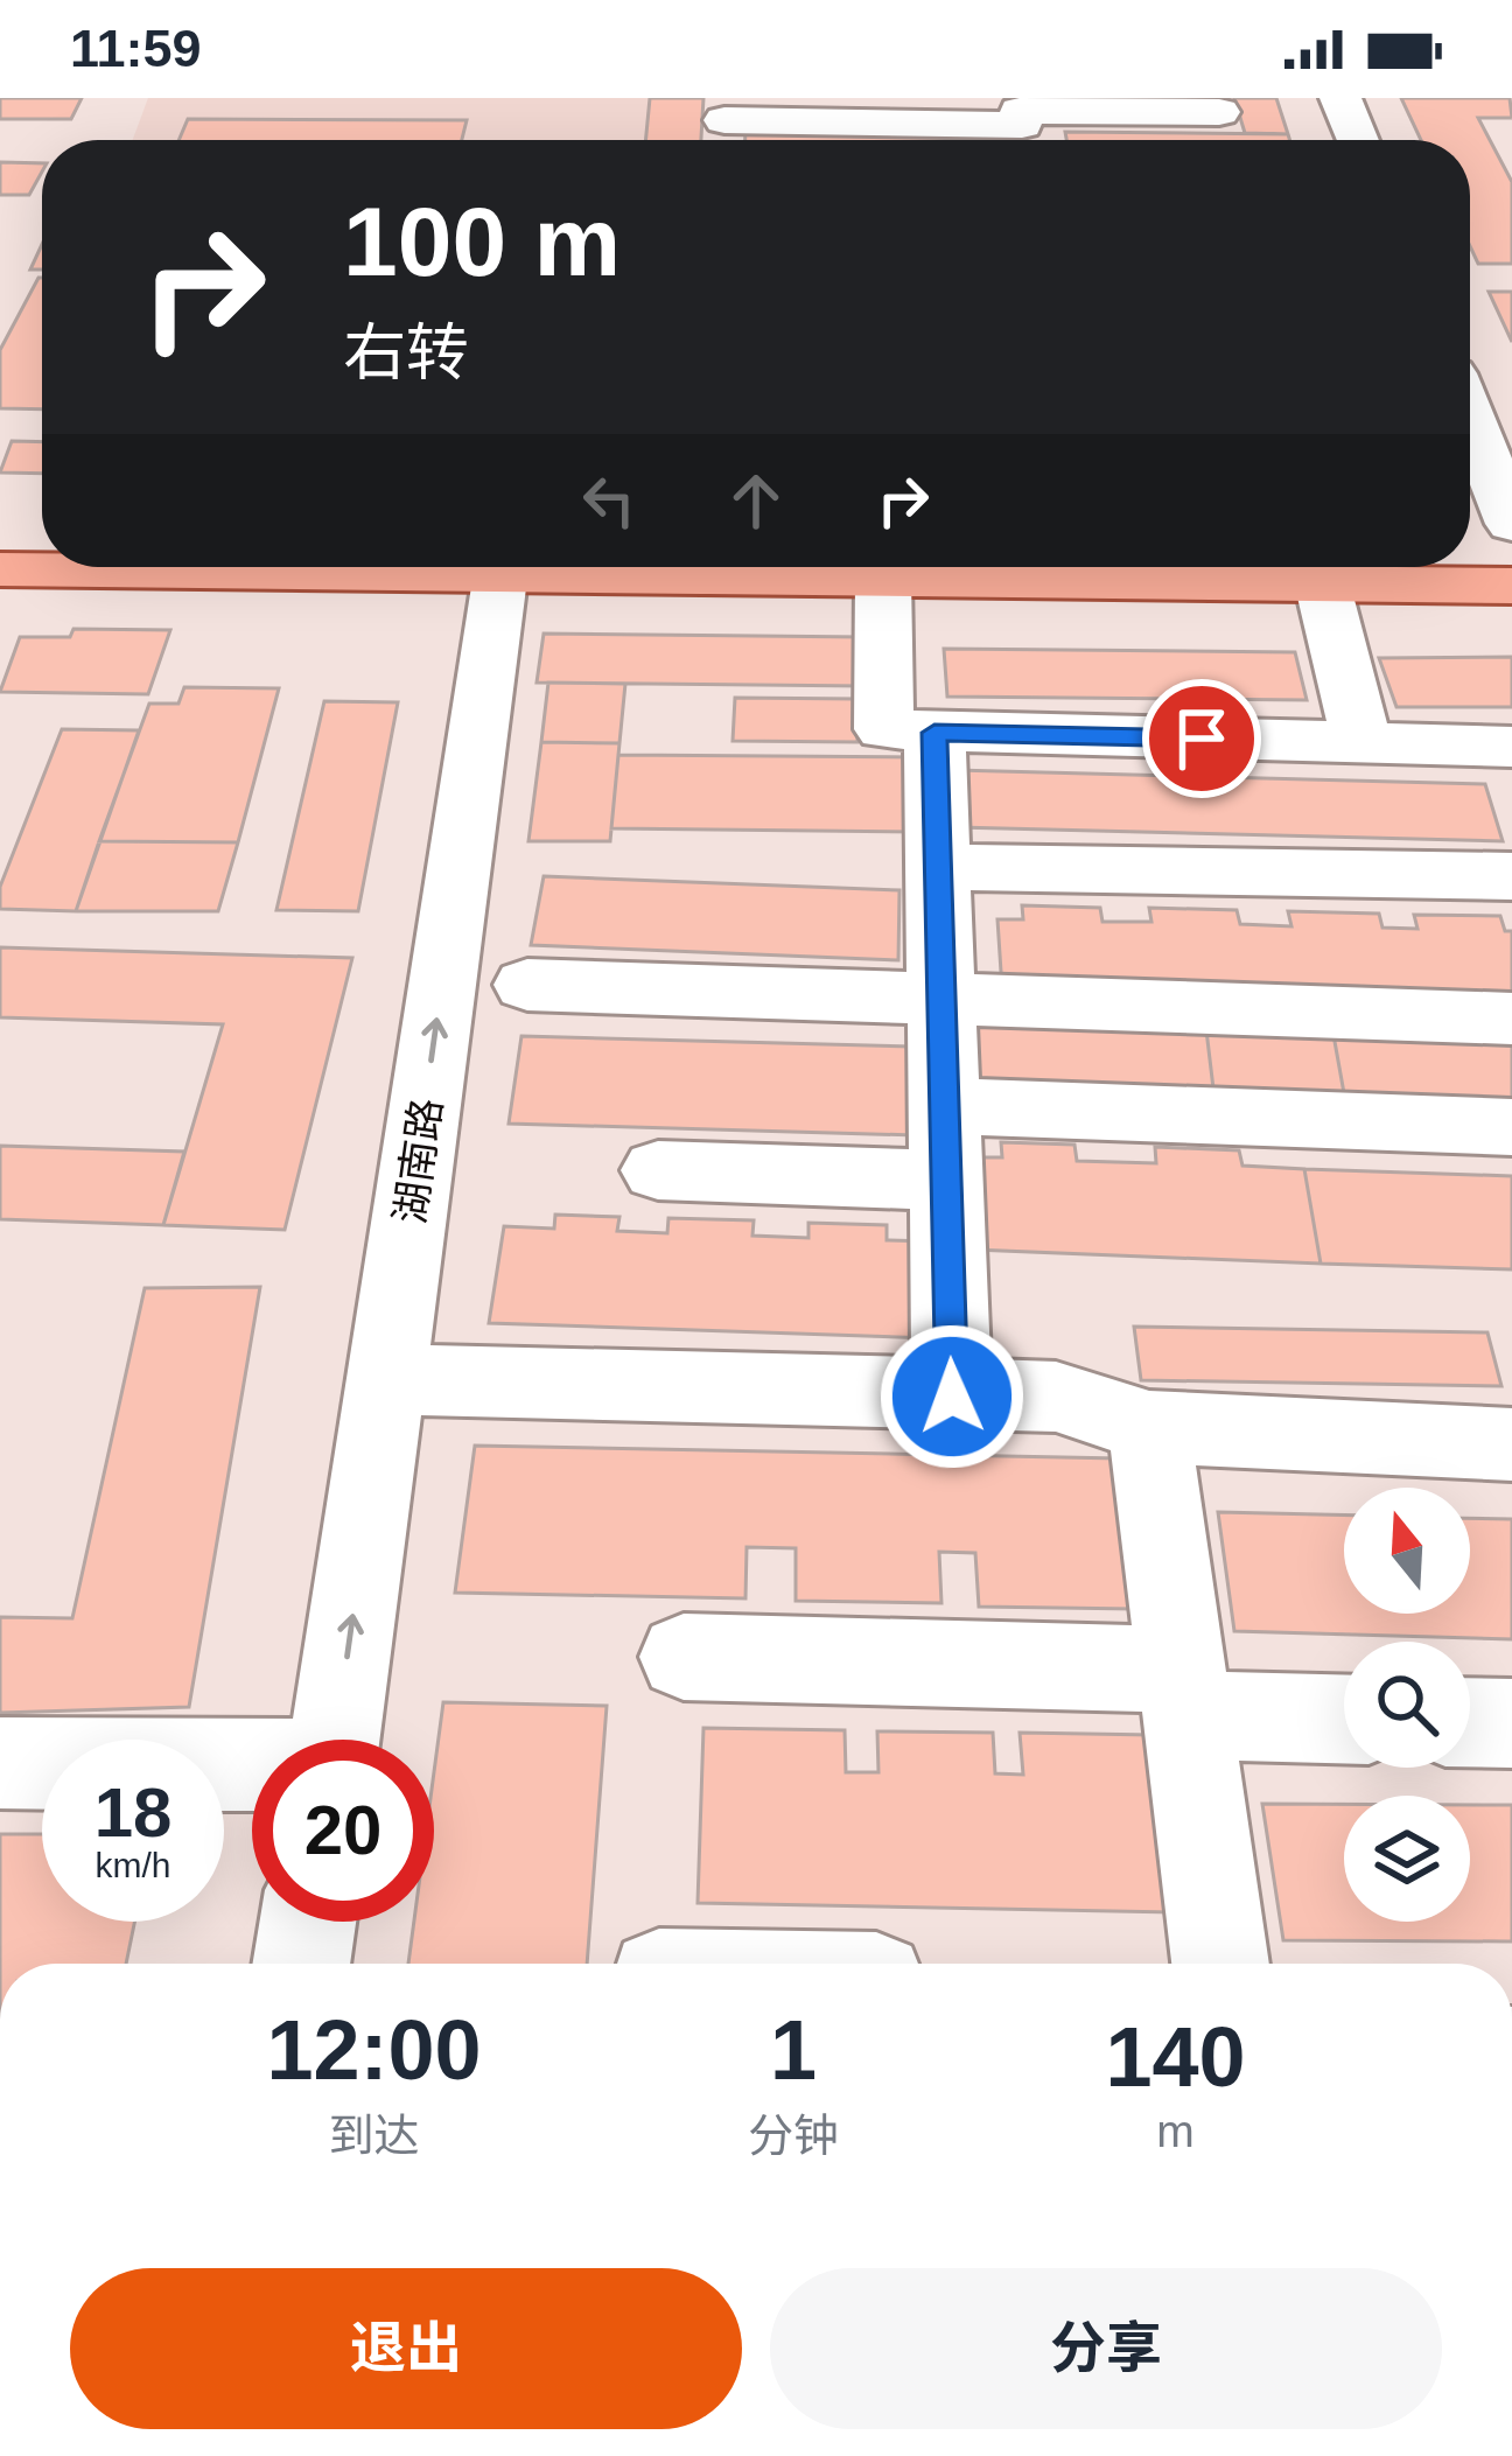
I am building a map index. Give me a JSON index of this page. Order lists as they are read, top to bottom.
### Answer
{
  "streets": {
    "street": ["湖南路"]
  },
  "north": "top",
  "page": {
    "status": "11:59",
    "turn": ["100 m", "右转"],
    "speed": "18 km/h",
    "limit": "20",
    "eta": [
      "12:00",
      "到达",
      "1",
      "分钟",
      "140",
      "m"
    ],
    "buttons": ["退出", "分享"]
  }
}
